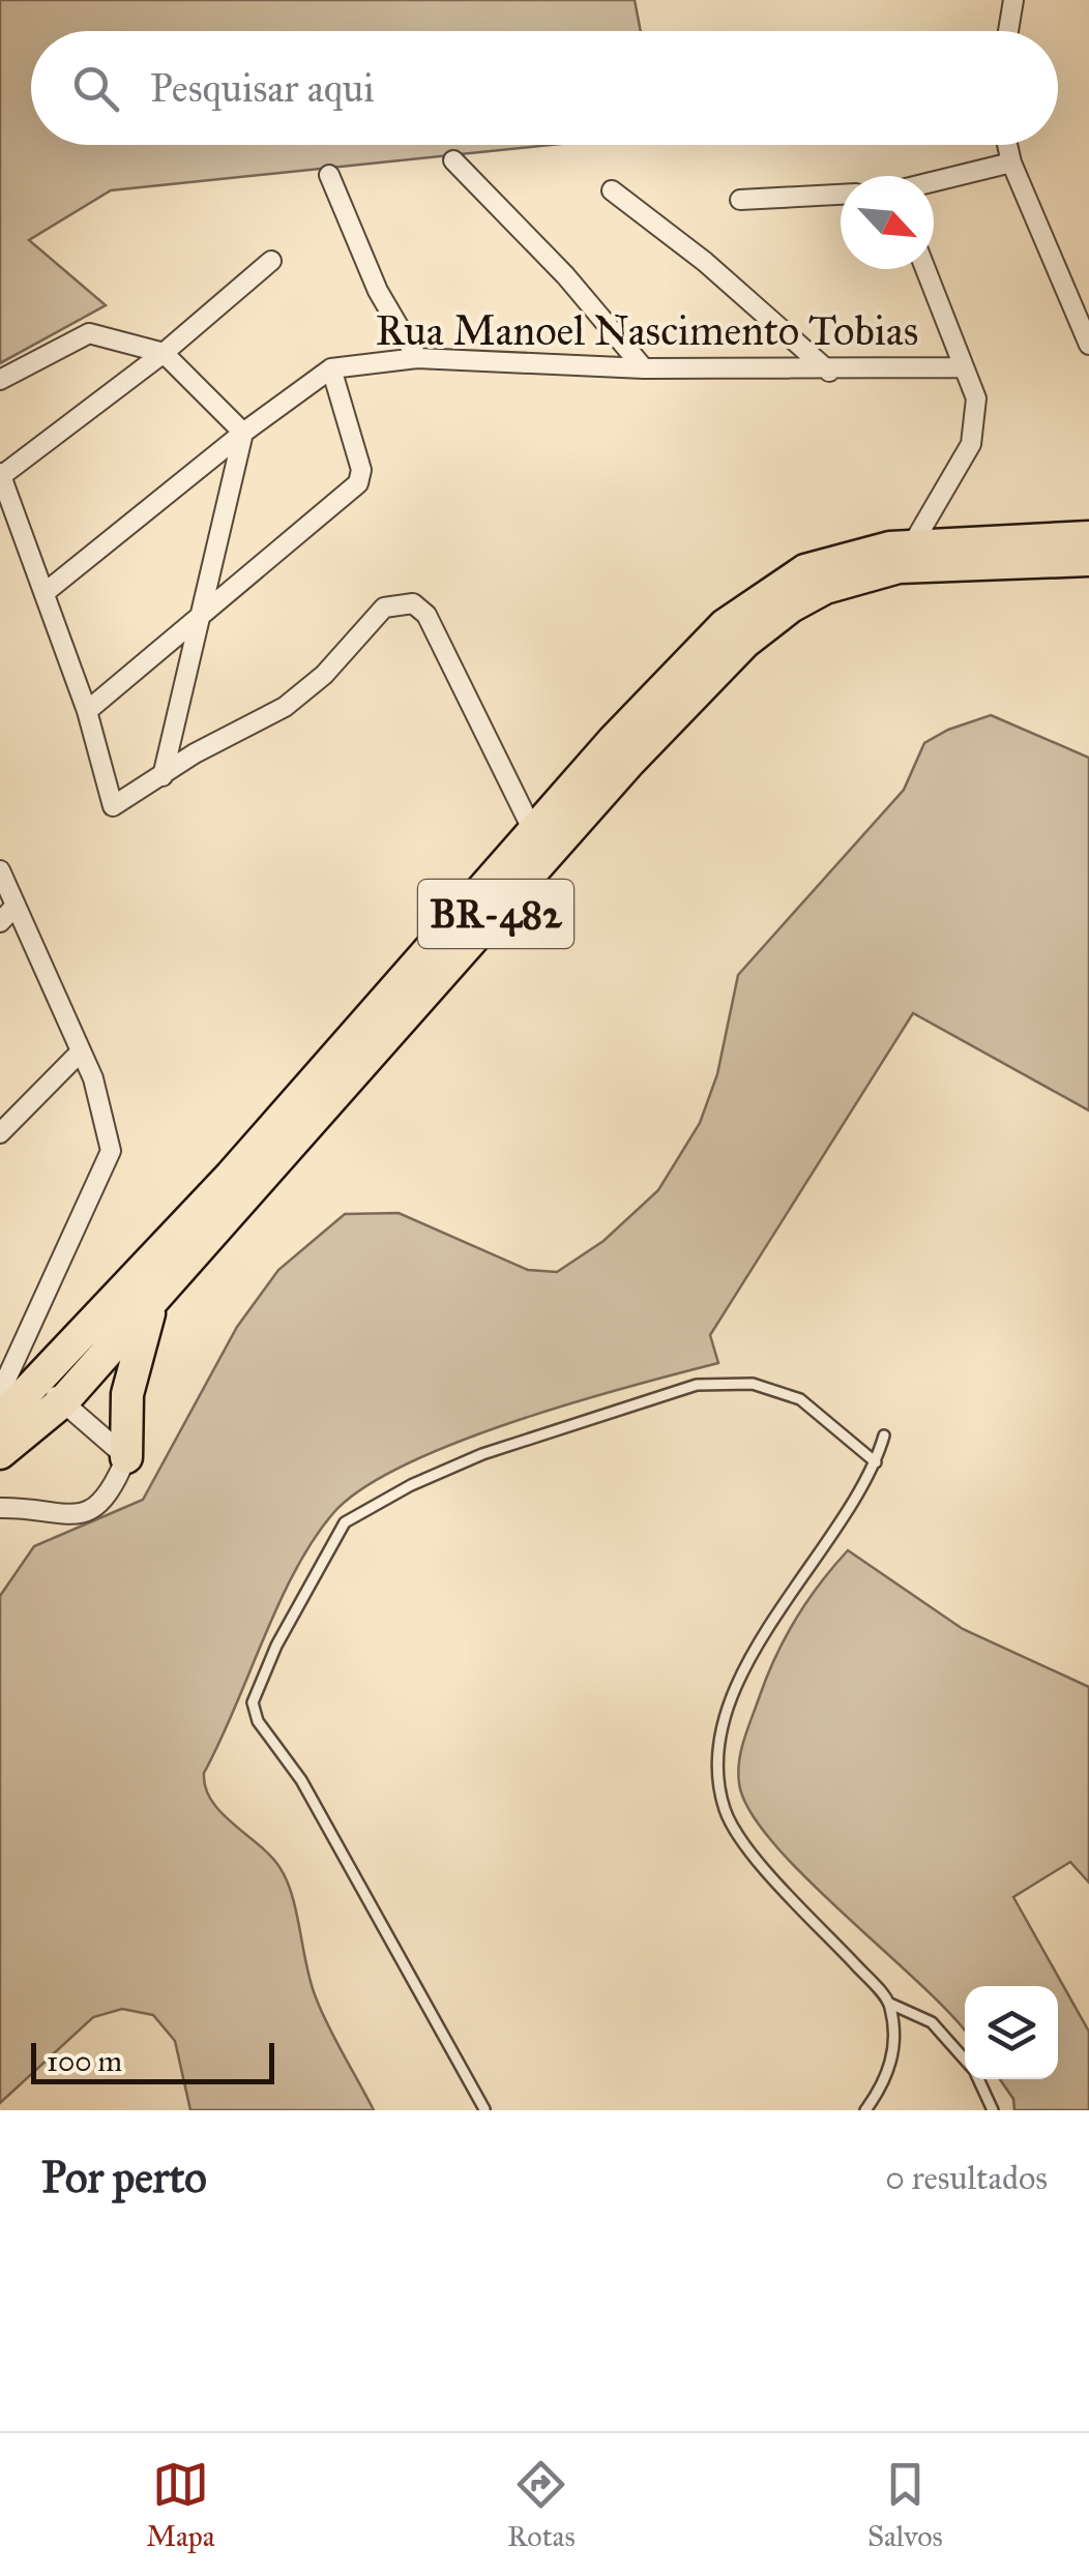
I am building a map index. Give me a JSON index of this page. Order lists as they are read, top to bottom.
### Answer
{
  "streets": {
    "highway": ["BR-482"],
    "street": ["Rua Manoel Nascimento Tobias"]
  },
  "scale_bar": "100 m",
  "north": "bottom right",
  "page": {
    "search": "Pesquisar aqui",
    "scale": "100 m",
    "heading": ["Por perto", "0 resultados"],
    "nav": ["Mapa", "Rotas", "Salvos"]
  }
}
